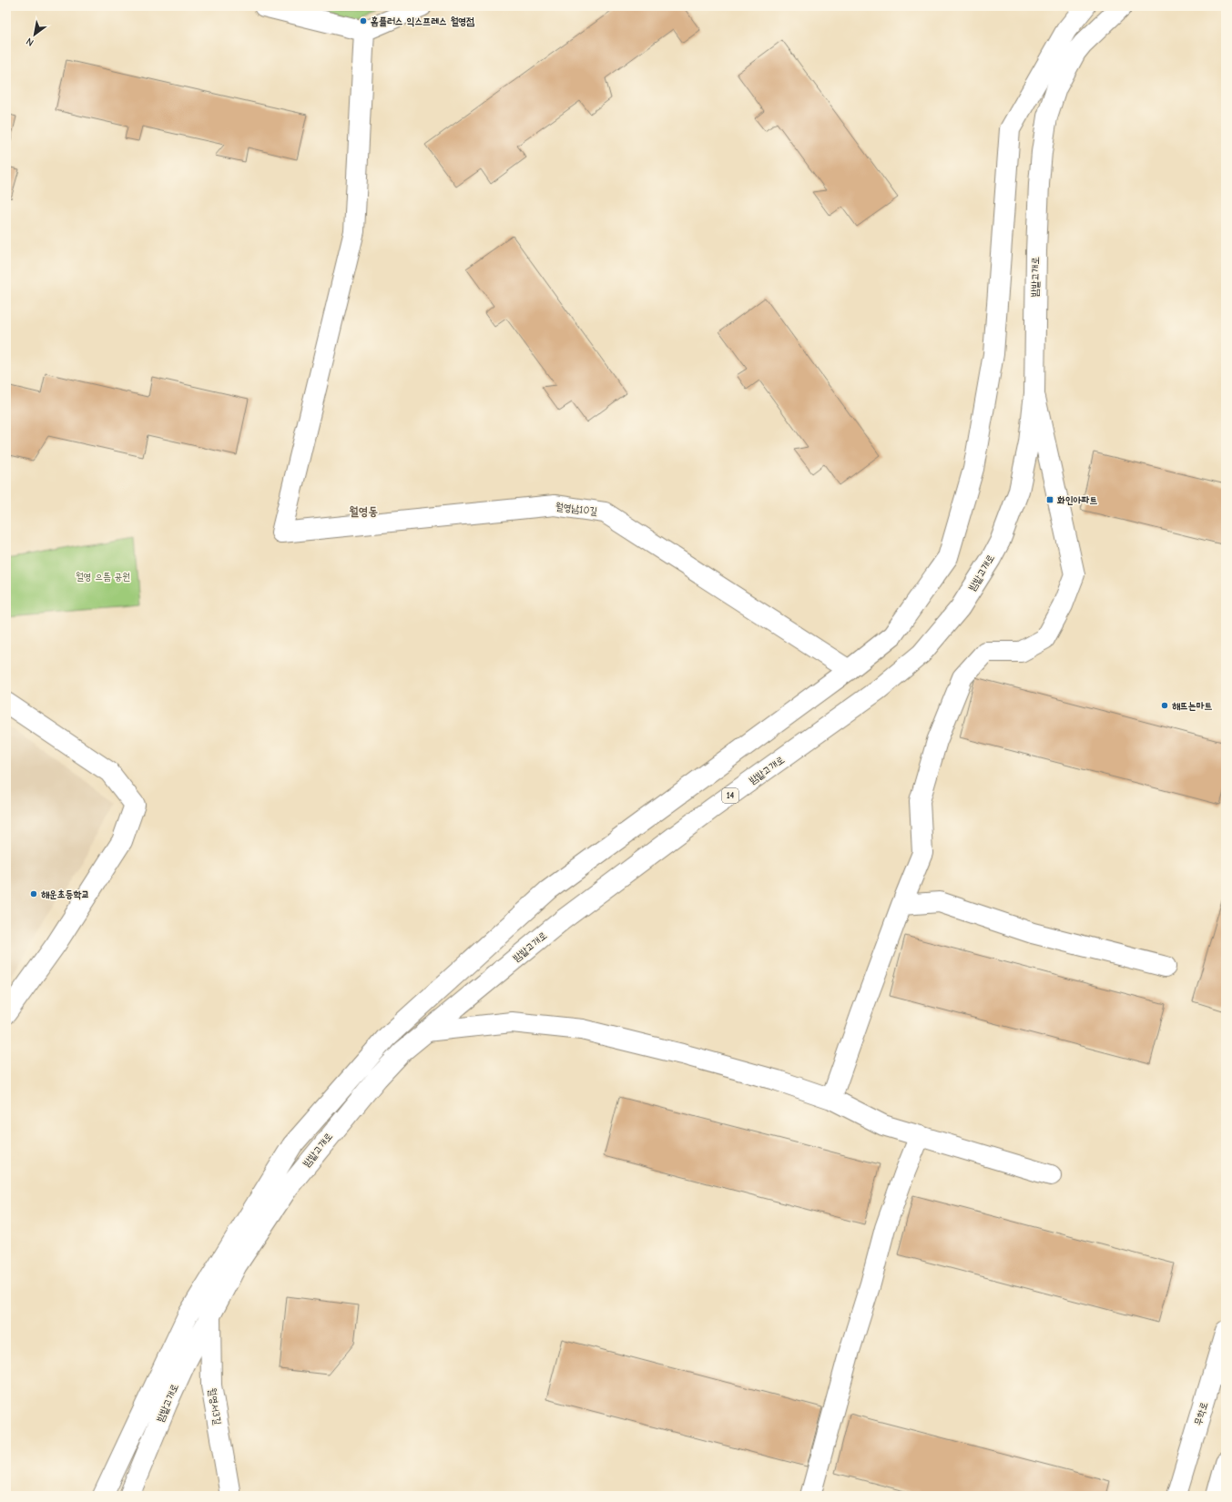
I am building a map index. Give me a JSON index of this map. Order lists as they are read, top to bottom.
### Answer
{
  "streets": {
    "street": [
      "밤밭고개로",
      "월영남10길",
      "14",
      "월영서3길",
      "무학로"
    ]
  },
  "crossings": [
    ["밤밭고개로", "월영남10길"],
    ["밤밭고개로", "월영서3길"]
  ],
  "districts": ["월영동"],
  "parks": ["월영 으뜸 공원"],
  "places": {
    "other": ["홈플러스 익스프레스 월영점", "해뜨는마트", "해운초등학교"],
    "transit": ["화인아파트"]
  },
  "north": "bottom left"
}
